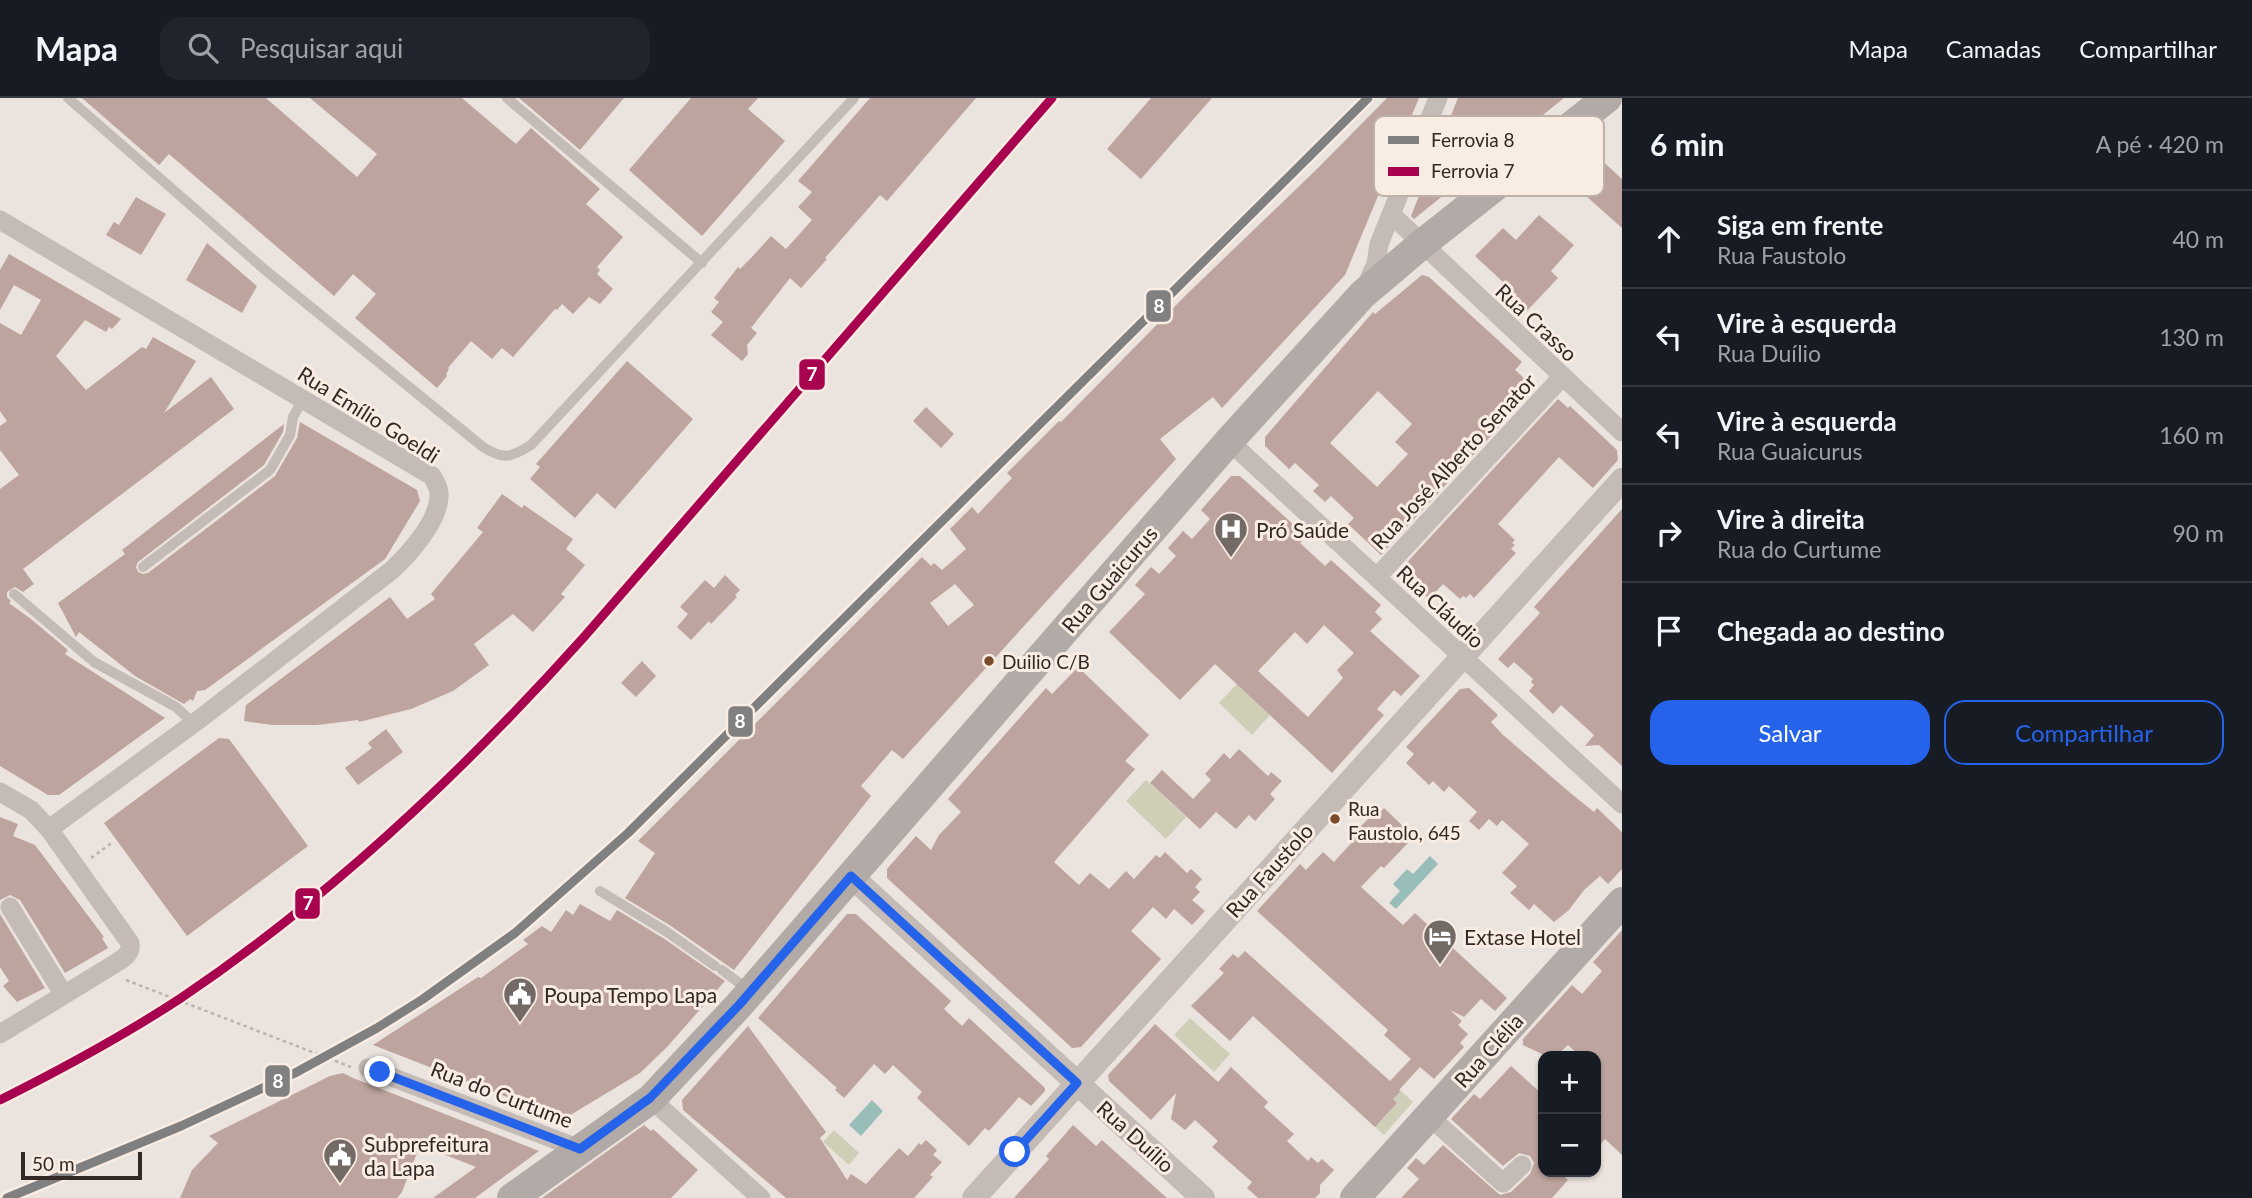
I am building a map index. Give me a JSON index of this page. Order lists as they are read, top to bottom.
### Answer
{
  "streets": {
    "main road": ["Rua Guaicurus", "Rua Clélia"],
    "street": [
      "Rua Crasso",
      "Rua Emílio Goeldi",
      "Rua José Alberto Senator",
      "Rua Cláudio",
      "Rua Faustolo",
      "Rua do Curtume",
      "Rua Duílio"
    ]
  },
  "crossings": [
    ["Rua Crasso", "Rua José Alberto Senator"],
    ["Rua Crasso", "Rua Guaicurus"],
    ["Rua José Alberto Senator", "Rua Cláudio"],
    ["Rua Guaicurus", "Rua Cláudio"],
    ["Rua Guaicurus", "Rua do Curtume"],
    ["Rua Guaicurus", "Rua Duílio"],
    ["Rua Cláudio", "Rua Faustolo"],
    ["Rua Faustolo", "Rua Duílio"]
  ],
  "places": {
    "hospital": ["Pró Saúde"],
    "other": ["Duilio C/B", "Rua Faustolo, 645"],
    "hotel": ["Extase Hotel"],
    "public building": ["Poupa Tempo Lapa", "Subprefeitura da Lapa"]
  },
  "lines": ["rail line 8", "rail line 7"],
  "legend": ["Ferrovia 8", "Ferrovia 7"],
  "scale_bar": "50 m",
  "page": {
    "header": "Mapa",
    "search": "Pesquisar aqui",
    "nav": ["Mapa", "Camadas", "Compartilhar"],
    "heading": ["6 min", "A pé · 420 m"],
    "list": [
      ["Siga em frente", "Rua Faustolo", "40 m"],
      ["Vire à esquerda", "Rua Duílio", "130 m"],
      ["Vire à esquerda", "Rua Guaicurus", "160 m"],
      ["Vire à direita", "Rua do Curtume", "90 m"],
      "Chegada ao destino"
    ],
    "buttons": ["Salvar", "Compartilhar"],
    "map_buttons": ["+", "−"],
    "scale": "50 m"
  }
}
